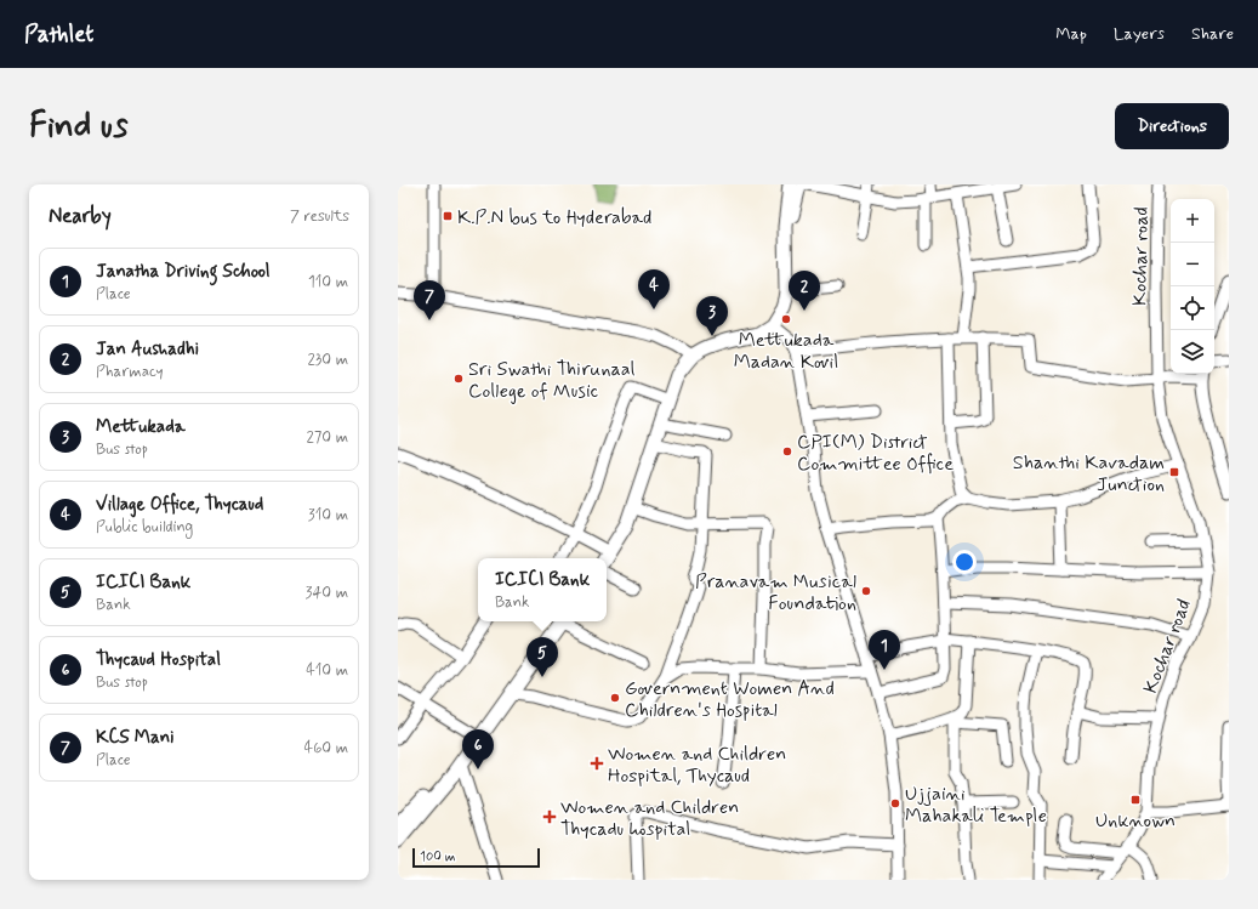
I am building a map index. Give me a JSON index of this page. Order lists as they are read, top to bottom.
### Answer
{
  "streets": {
    "street": ["Kochar road"]
  },
  "places": {
    "transit": ["K.P.N bus to Hyderabad", "Shanthi Kavadam Junction", "Unknown"],
    "other": [
      "Mettukada Madan Kovil",
      "Sri Swathi Thirunaal College of Music",
      "CPI(M) District Committee Office",
      "Pranavam Musical Foundation",
      "Government Women And Children's Hospital",
      "Ujjaini Mahakali Temple"
    ],
    "health": ["Women and Children Hospital, Thycaud", "Women and Children Thycadu hospital"]
  },
  "scale_bar": "100 m",
  "page": {
    "header": "Pathlet",
    "nav": ["Map", "Layers", "Share"],
    "buttons": "Directions",
    "title": "Find us",
    "heading": ["Nearby", "7 results"],
    "map_buttons": ["+", "−"],
    "list": [
      {
        "mark": "1",
        "name": "Janatha Driving School",
        "note": "Place",
        "value": "110 m"
      },
      {
        "mark": "2",
        "name": "Jan Aushadhi",
        "note": "Pharmacy",
        "value": "230 m"
      },
      {
        "mark": "3",
        "name": "Mettukada",
        "note": "Bus stop",
        "value": "270 m"
      },
      {
        "mark": "4",
        "name": "Village Office, Thycaud",
        "note": "Public building",
        "value": "310 m"
      },
      {
        "mark": "5",
        "name": "ICICI Bank",
        "note": "Bank",
        "value": "340 m"
      },
      {
        "mark": "6",
        "name": "Thycaud Hospital",
        "note": "Bus stop",
        "value": "410 m"
      },
      {
        "mark": "7",
        "name": "KCS Mani",
        "note": "Place",
        "value": "460 m"
      }
    ],
    "pins": [
      "4",
      "2",
      "7",
      "3",
      "1",
      "5",
      "6"
    ],
    "popup": ["ICICI Bank", "Bank"],
    "scale": "100 m"
  }
}
